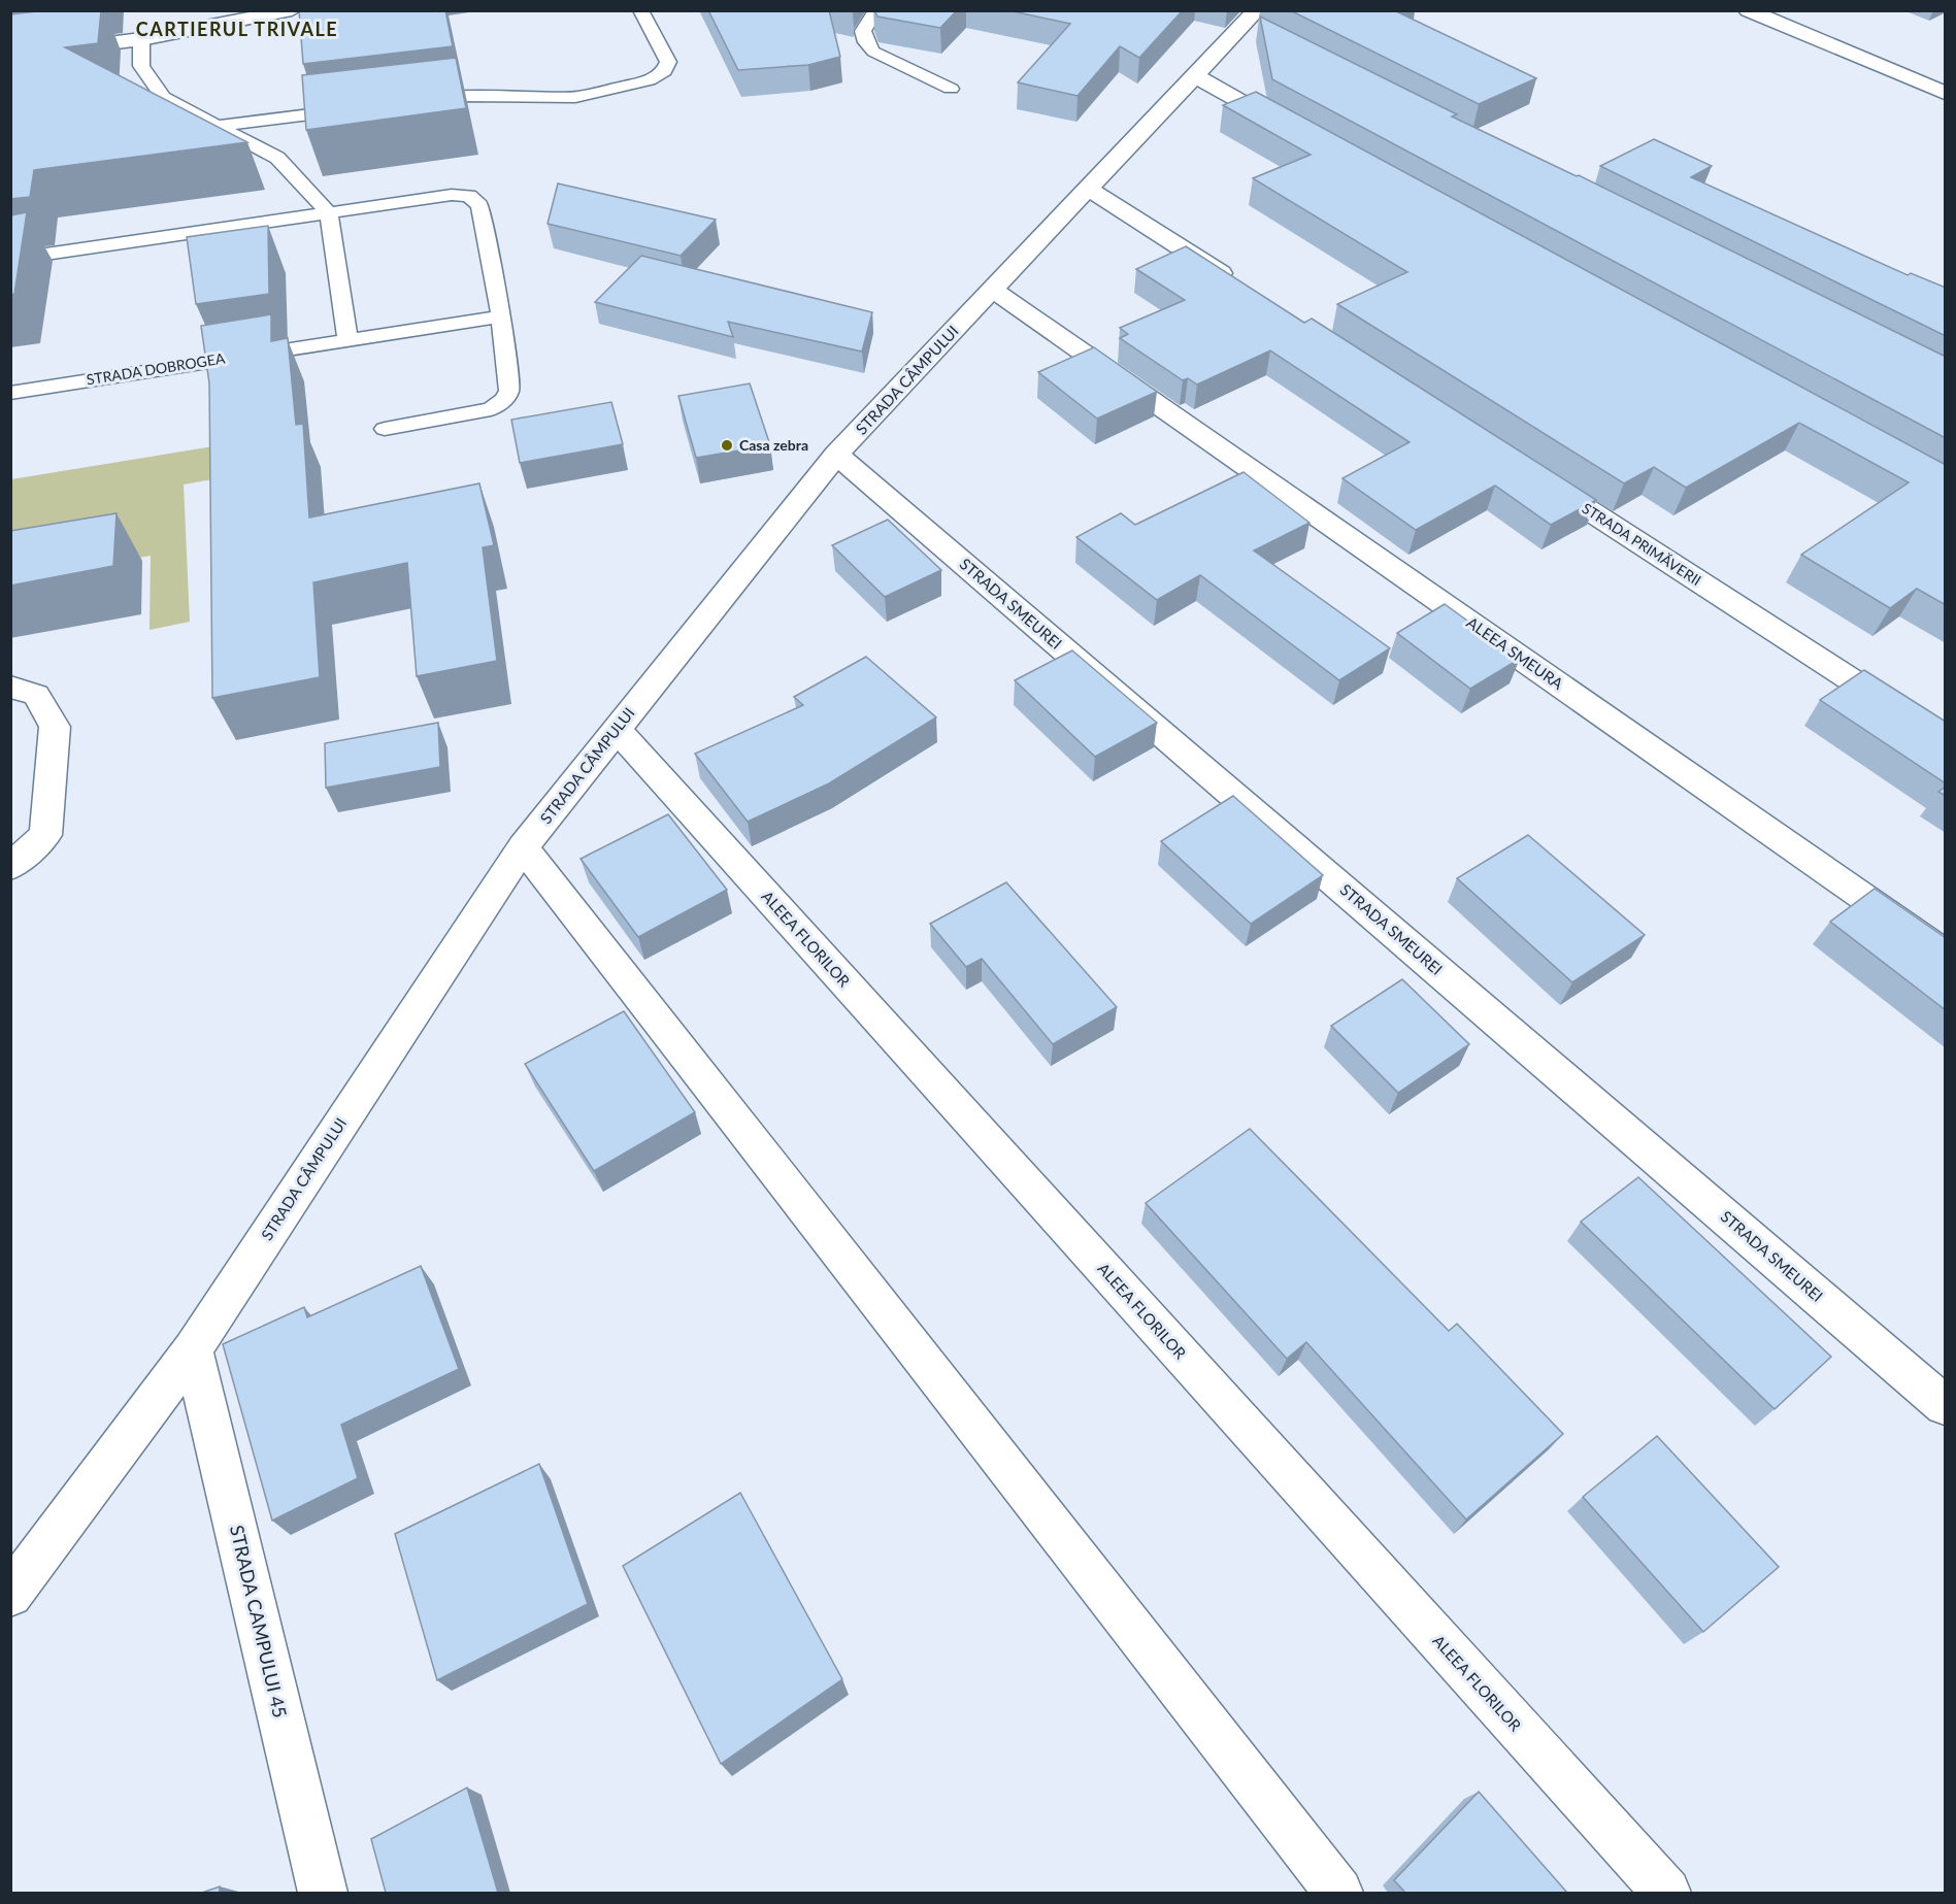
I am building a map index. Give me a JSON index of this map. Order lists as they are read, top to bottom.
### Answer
{
  "streets": {
    "street": [
      "STRADA CÂMPULUI",
      "STRADA PRIMĂVERII",
      "STRADA SMEUREI",
      "ALEEA SMEURA",
      "ALEEA FLORILOR",
      "STRADA CAMPULUI 45"
    ],
    "lane": ["STRADA DOBROGEA"]
  },
  "crossings": [
    ["STRADA CÂMPULUI", "STRADA SMEUREI"],
    ["STRADA CÂMPULUI", "ALEEA SMEURA"],
    ["STRADA CÂMPULUI", "ALEEA FLORILOR"],
    ["STRADA CÂMPULUI", "STRADA CAMPULUI 45"]
  ],
  "districts": ["CARTIERUL TRIVALE"],
  "places": ["Casa zebra"]
}
